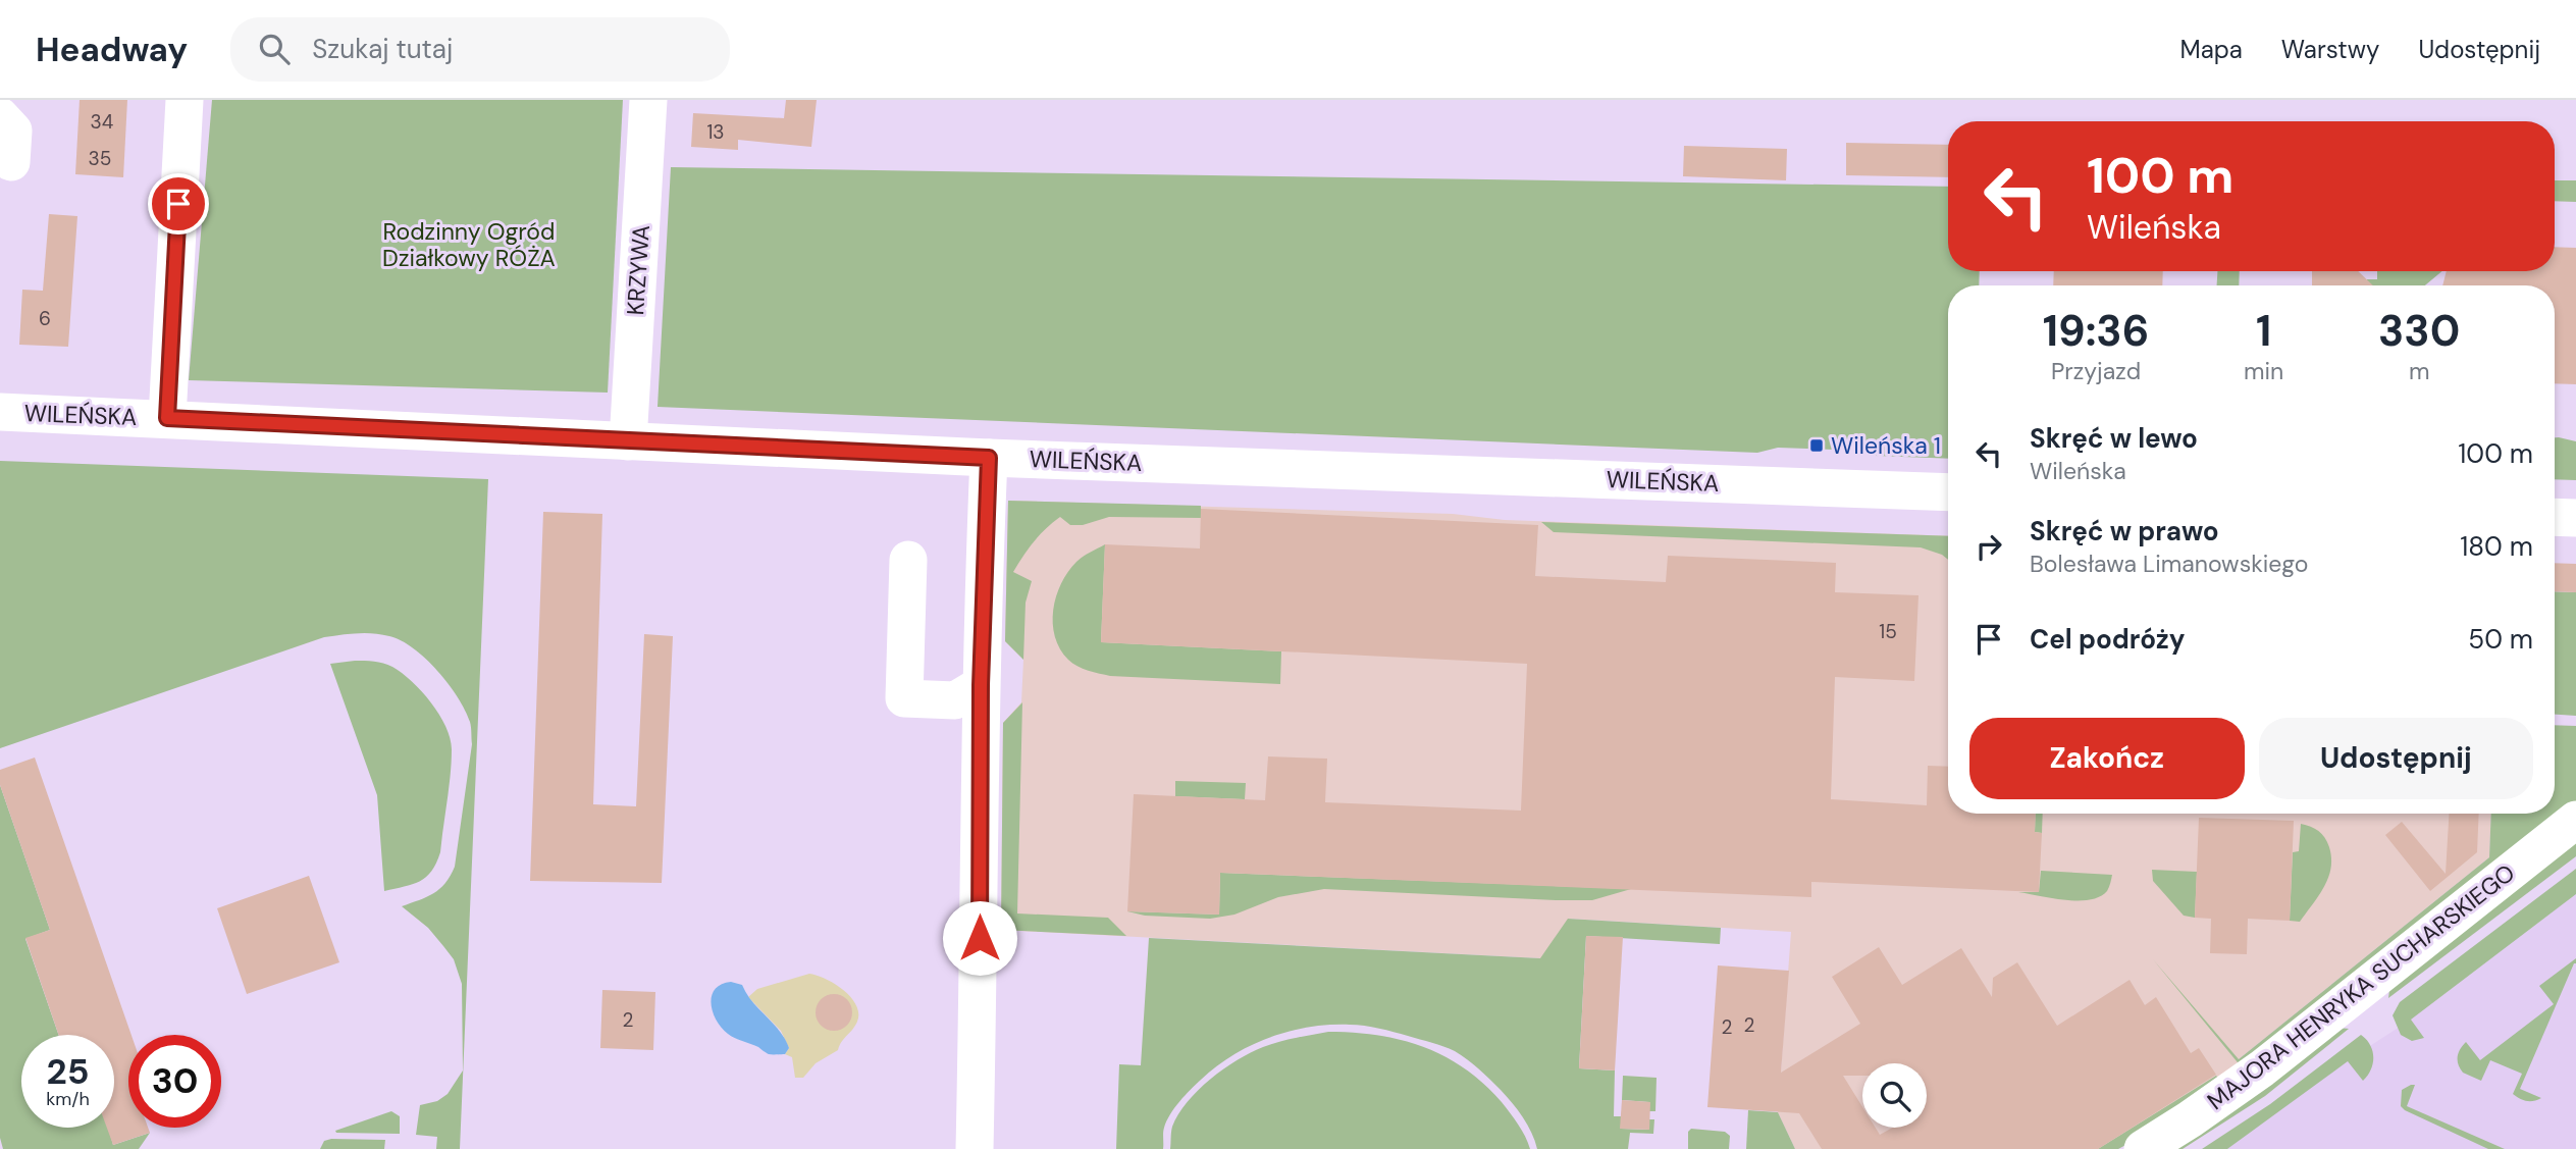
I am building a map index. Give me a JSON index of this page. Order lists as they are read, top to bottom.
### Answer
{
  "streets": {
    "street": ["KRZYWA", "WILEŃSKA", "MAJORA HENRYKA SUCHARSKIEGO"]
  },
  "crossings": [
    ["KRZYWA", "WILEŃSKA"]
  ],
  "parks": ["Rodzinny Ogród Działkowy RÓŻA"],
  "places": {
    "transit": ["Wileńska 1"]
  },
  "house_numbers": [
    "34",
    "13",
    "35",
    "6",
    "15",
    "2",
    "2",
    "2"
  ],
  "page": {
    "header": "Headway",
    "search": "Szukaj tutaj",
    "nav": ["Mapa", "Warstwy", "Udostępnij"],
    "turn": ["100 m", "Wileńska"],
    "eta": [
      "19:36",
      "Przyjazd",
      "1",
      "min",
      "330",
      "m"
    ],
    "list": [
      {
        "name": "Skręć w lewo",
        "note": "Wileńska",
        "value": "100 m"
      },
      {
        "name": "Skręć w prawo",
        "note": "Bolesława Limanowskiego",
        "value": "180 m"
      },
      {
        "name": "Cel podróży",
        "value": "50 m"
      }
    ],
    "buttons": ["Zakończ", "Udostępnij"],
    "speed": "25 km/h",
    "limit": "30"
  }
}
